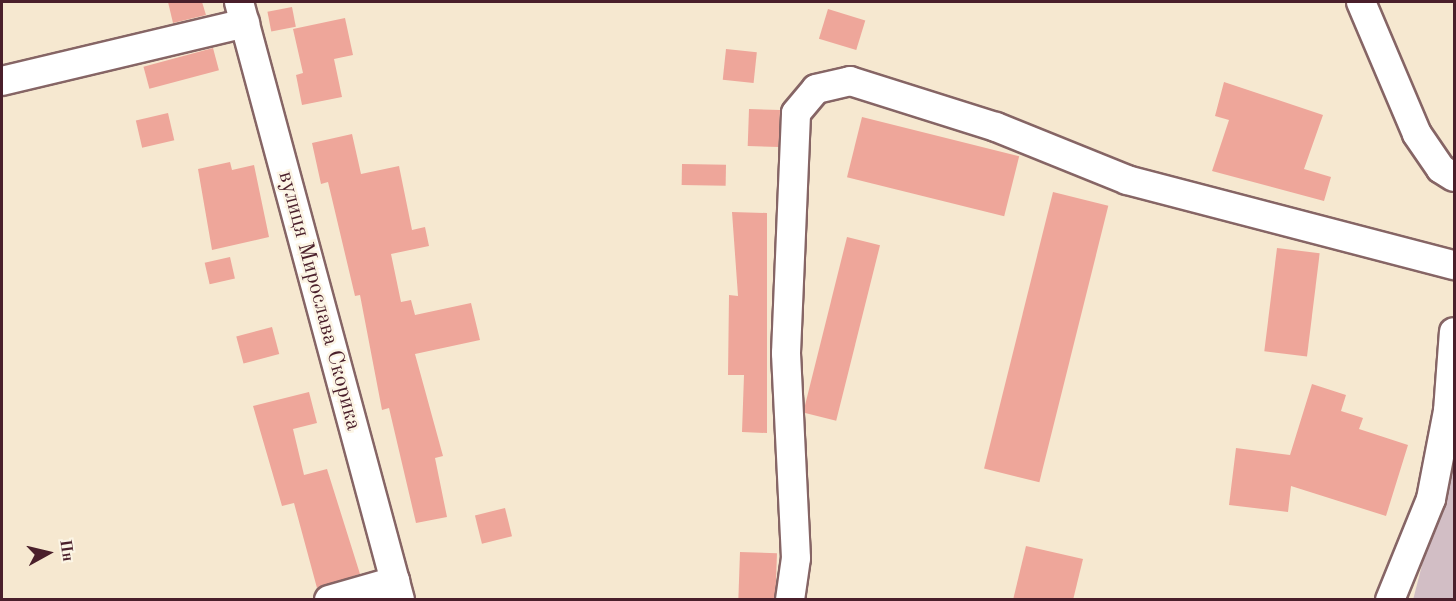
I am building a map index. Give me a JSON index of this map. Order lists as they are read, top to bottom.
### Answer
{
  "streets": {
    "street": ["вулиця Мирослава Скорика"]
  },
  "north": "right"
}
